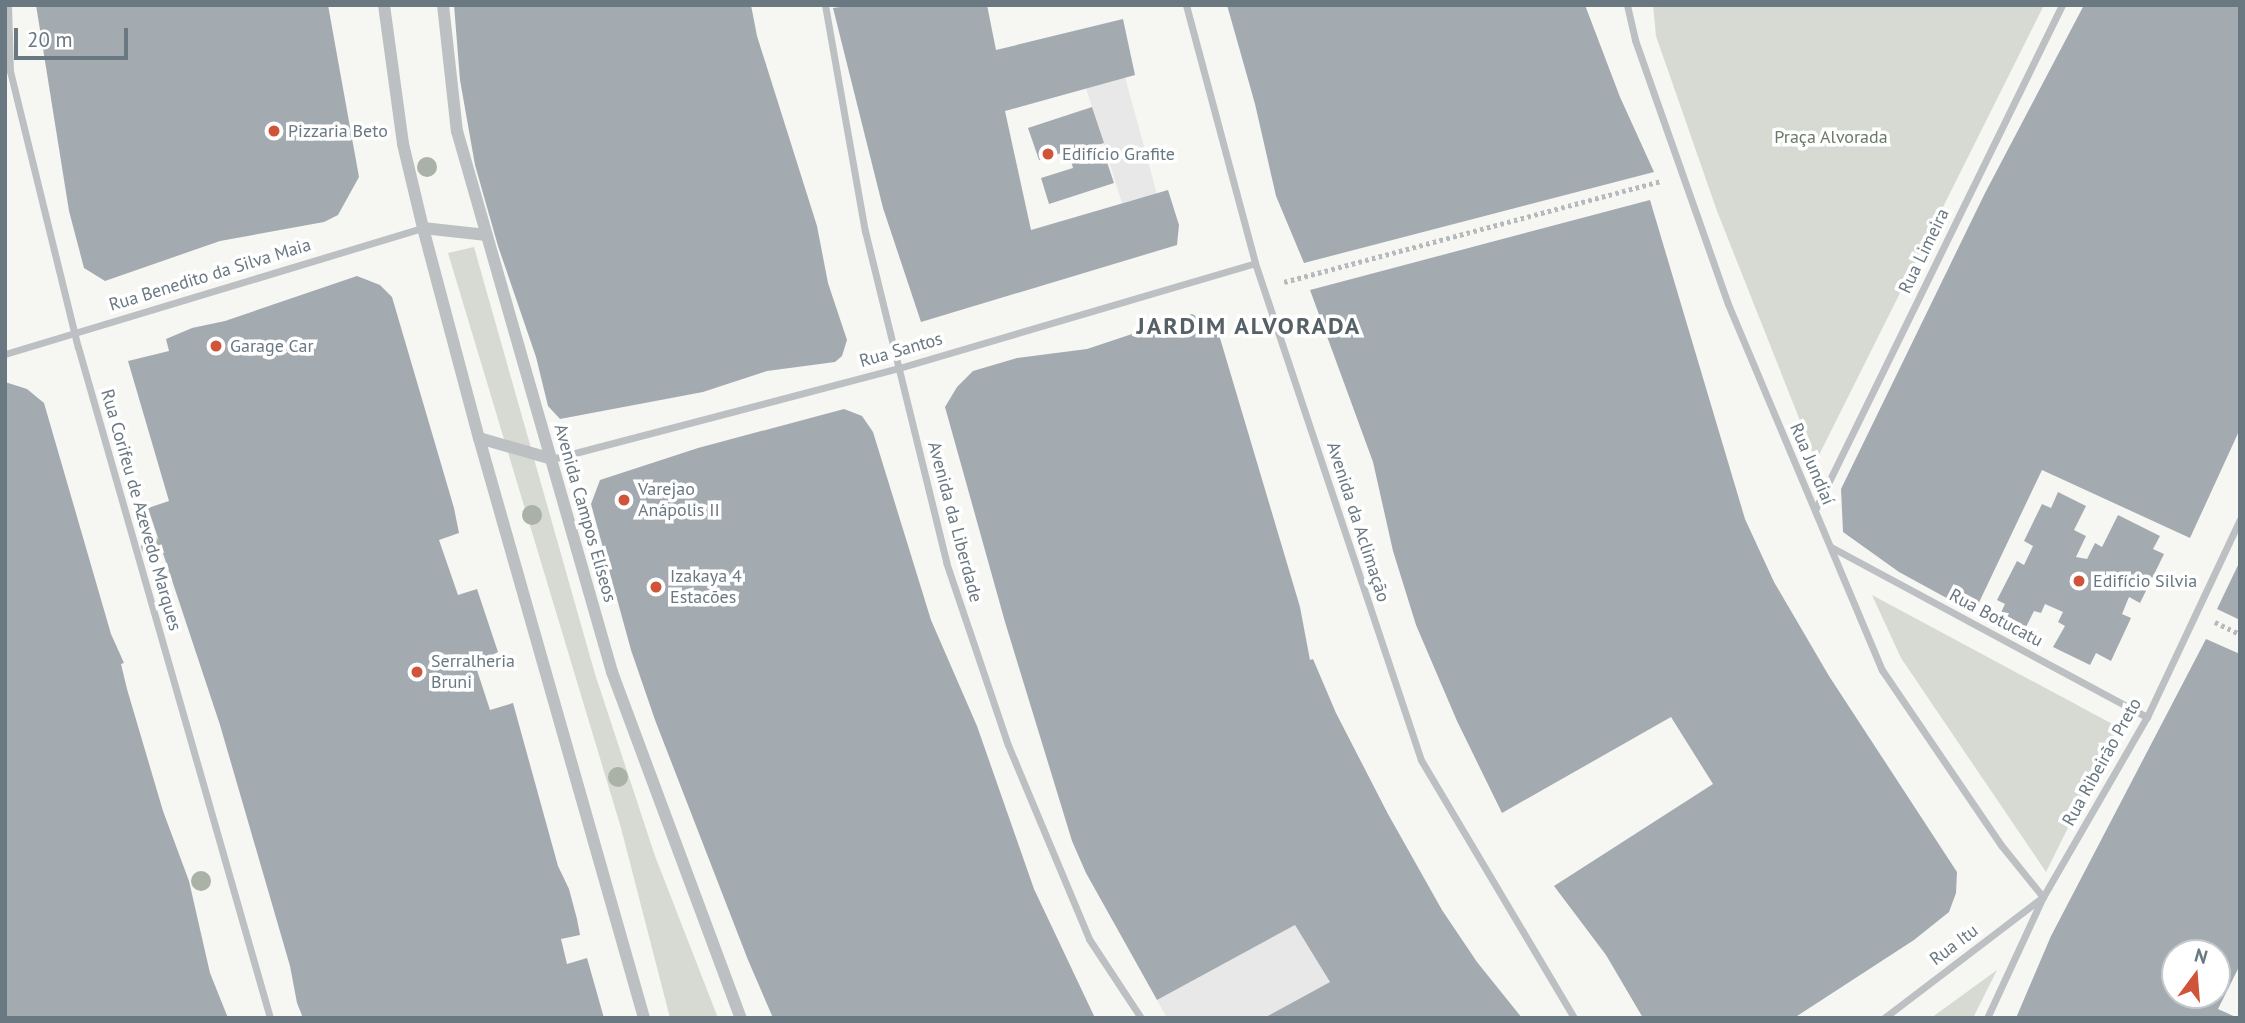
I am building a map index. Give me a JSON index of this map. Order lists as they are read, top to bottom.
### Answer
{
  "streets": {
    "street": [
      "Rua Limeira",
      "Rua Benedito da Silva Maia",
      "Rua Santos",
      "Rua Jundiaí",
      "Rua Corifeu de Azevedo Marques",
      "Avenida Campos Elíseos",
      "Avenida da Liberdade",
      "Avenida da Aclimação",
      "Rua Botucatu",
      "Rua Ribeirão Preto",
      "Rua Itu"
    ]
  },
  "crossings": [
    ["Rua Limeira", "Rua Jundiaí"],
    ["Rua Benedito da Silva Maia", "Rua Corifeu de Azevedo Marques"],
    ["Rua Santos", "Avenida Campos Elíseos"],
    ["Rua Santos", "Avenida da Liberdade"],
    ["Rua Santos", "Avenida da Aclimação"],
    ["Rua Jundiaí", "Rua Botucatu"],
    ["Rua Jundiaí", "Rua Ribeirão Preto"],
    ["Rua Jundiaí", "Rua Itu"],
    ["Rua Botucatu", "Rua Ribeirão Preto"],
    ["Rua Ribeirão Preto", "Rua Itu"]
  ],
  "districts": ["JARDIM ALVORADA"],
  "parks": ["Praça Alvorada"],
  "places": [
    "Pizzaria Beto",
    "Edifício Grafite",
    "Garage Car",
    "Varejao Anápolis II",
    "Edifício Silvia",
    "Izakaya 4 Estacões",
    "Serralheria Bruni"
  ],
  "scale_bar": "20 m",
  "north": "top"
}
